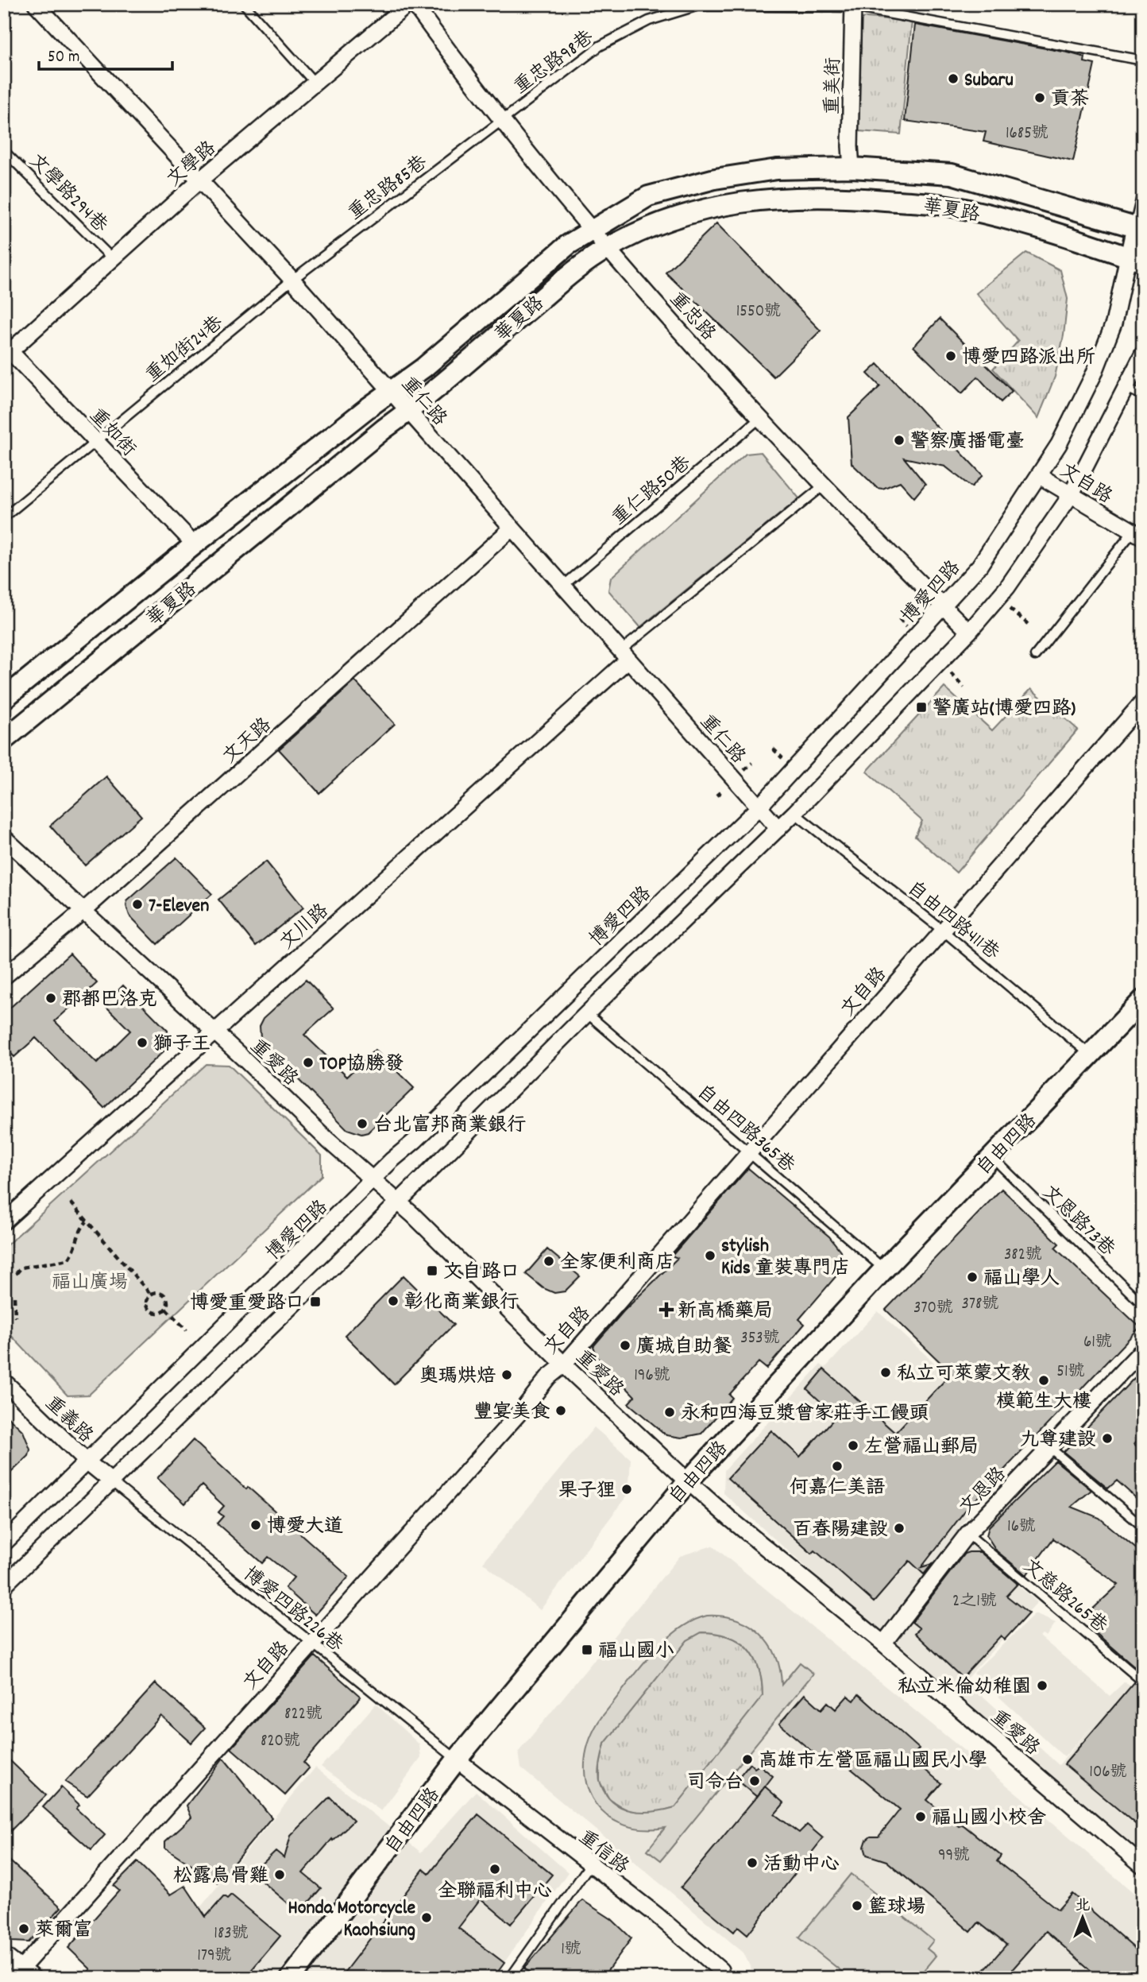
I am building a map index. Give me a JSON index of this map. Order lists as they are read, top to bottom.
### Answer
{
  "streets": {
    "street": [
      "重美街",
      "文學路",
      "華夏路",
      "重忠路",
      "重仁路",
      "重如街",
      "文自路",
      "博愛四路",
      "文天路",
      "文川路",
      "重愛路",
      "自由四路",
      "重義路",
      "文恩路",
      "重信路"
    ],
    "lane": [
      "重忠路98巷",
      "重忠路85巷",
      "文學路294巷",
      "重如街24巷",
      "重仁路50巷",
      "自由四路411巷",
      "自由四路365巷",
      "文恩路73巷",
      "文慈路265巷",
      "博愛四路226巷"
    ]
  },
  "crossings": [
    ["重忠路98巷", "重美街"],
    ["重忠路98巷", "重忠路85巷"],
    ["重忠路98巷", "重忠路"],
    ["重美街", "華夏路"],
    ["文學路", "文學路294巷"],
    ["文學路", "重仁路"],
    ["文學路", "重如街"],
    ["重忠路85巷", "重忠路"],
    ["重忠路85巷", "重如街24巷"],
    ["重忠路85巷", "重仁路"],
    ["華夏路", "重忠路"],
    ["華夏路", "重仁路"],
    ["華夏路", "重如街"],
    ["華夏路", "博愛四路"],
    ["重忠路", "重仁路50巷"],
    ["重忠路", "博愛四路"],
    ["重如街24巷", "重仁路"],
    ["重如街24巷", "重如街"],
    ["重仁路", "重仁路50巷"],
    ["重仁路", "博愛四路"],
    ["重仁路", "文天路"],
    ["重仁路", "文川路"],
    ["文自路", "博愛四路"],
    ["文自路", "自由四路411巷"],
    ["文自路", "重愛路"],
    ["文自路", "自由四路365巷"],
    ["文自路", "博愛四路226巷"],
    ["博愛四路", "重愛路"],
    ["博愛四路", "重義路"],
    ["文天路", "重愛路"],
    ["自由四路411巷", "自由四路"],
    ["文川路", "重愛路"],
    ["重愛路", "自由四路"],
    ["重愛路", "文恩路"],
    ["自由四路365巷", "自由四路"],
    ["自由四路", "文恩路73巷"],
    ["自由四路", "博愛四路226巷"],
    ["自由四路", "重信路"],
    ["重義路", "博愛四路226巷"],
    ["文恩路", "文慈路265巷"],
    ["博愛四路226巷", "重信路"]
  ],
  "parks": ["福山廣場"],
  "places": {
    "other": [
      "Subaru",
      "貢茶",
      "博愛四路派出所",
      "警察廣播電臺",
      "7-Eleven",
      "郡都巴洛克",
      "獅子王",
      "TOP協勝發",
      "台北富邦商業銀行",
      "stylish Kids 童裝專門店",
      "全家便利商店",
      "福山學人",
      "彰化商業銀行",
      "廣城自助餐",
      "私立可萊蒙文教",
      "奧瑪烘焙",
      "模範生大樓",
      "豐宴美食",
      "永和四海豆漿曾家莊手工饅頭",
      "九尊建設",
      "左營福山郵局",
      "何嘉仁美語",
      "果子狸",
      "博愛大道",
      "百春陽建設",
      "私立米倫幼稚園",
      "高雄市左營區福山國民小學",
      "司令台",
      "福山國小校舍",
      "活動中心",
      "全聯福利中心",
      "松露烏骨雞",
      "籃球場",
      "Honda Motorcycle Kaohsiung",
      "萊爾富"
    ],
    "transit": [
      "警廣站(博愛四路)",
      "文自路口",
      "博愛重愛路口",
      "福山國小"
    ],
    "health": ["新高橋藥局"]
  },
  "house_numbers": [
    "1685號",
    "1550號",
    "382號",
    "378號",
    "370號",
    "353號",
    "61號",
    "51號",
    "196號",
    "16號",
    "2之1號",
    "822號",
    "820號",
    "106號",
    "99號",
    "183號",
    "1號",
    "179號"
  ],
  "scale_bar": "50 m",
  "north": "top"
}
